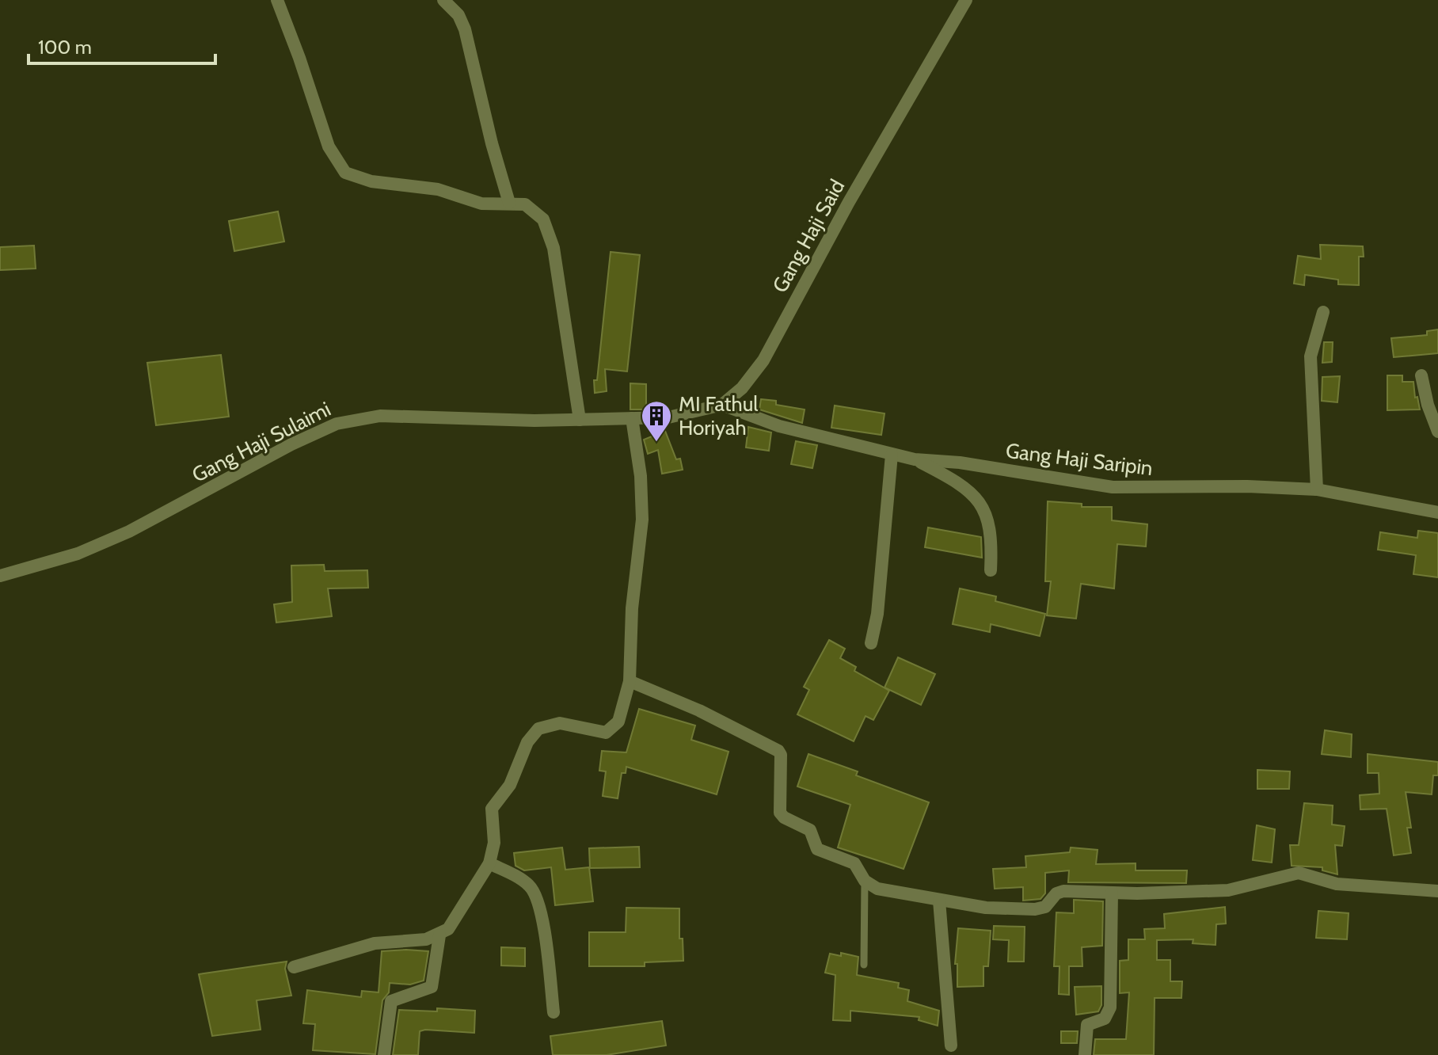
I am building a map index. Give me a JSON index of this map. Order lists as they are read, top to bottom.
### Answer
{
  "streets": {
    "street": ["Gang Haji Said", "Gang Haji Sulaimi", "Gang Haji Saripin"]
  },
  "crossings": [
    ["Gang Haji Said", "Gang Haji Sulaimi"],
    ["Gang Haji Said", "Gang Haji Saripin"]
  ],
  "places": {
    "building": ["MI Fathul Horiyah"]
  },
  "scale_bar": "100 m"
}
